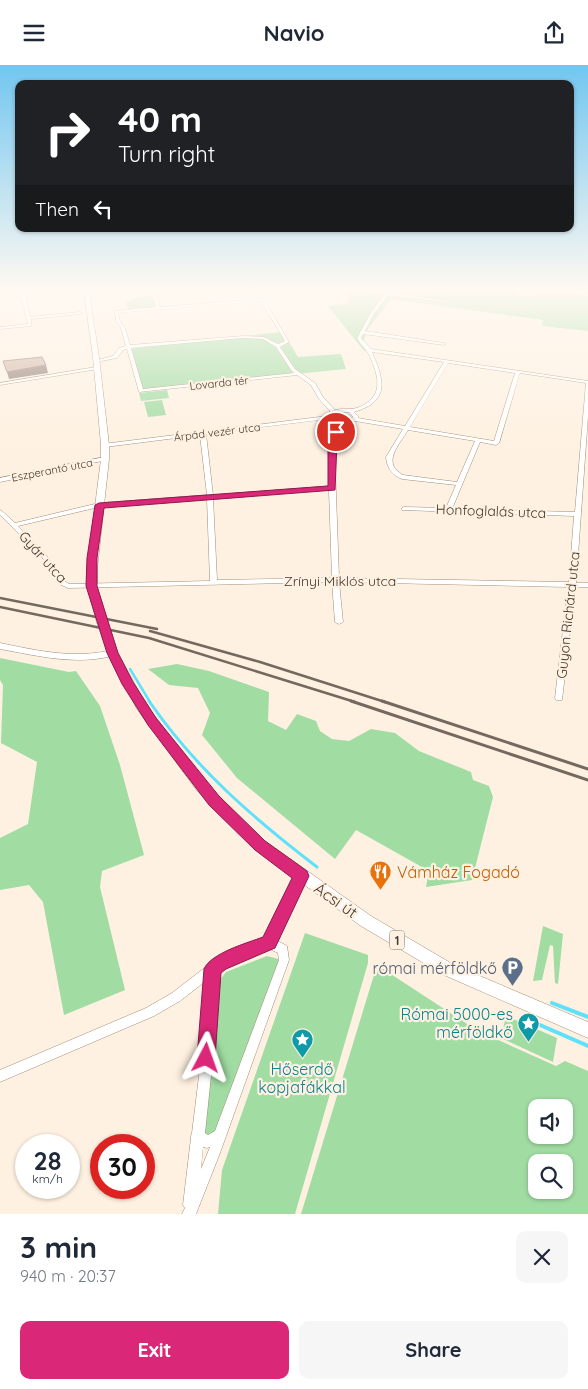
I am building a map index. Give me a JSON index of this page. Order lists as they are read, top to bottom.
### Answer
{
  "streets": {
    "main road": ["Ácsi út", "1"],
    "street": [
      "Lovarda tér",
      "Árpád vezér utca",
      "Eszperantó utca",
      "Honfoglalás utca",
      "Gyár utca",
      "Zrínyi Miklós utca",
      "Guyon Richárd utca"
    ]
  },
  "crossings": [
    ["Árpád vezér utca", "1"],
    ["Eszperantó utca", "1"],
    ["Honfoglalás utca", "Guyon Richárd utca"],
    ["Gyár utca", "Zrínyi Miklós utca"],
    ["Gyár utca", "Ácsi út"],
    ["Gyár utca", "1"],
    ["Zrínyi Miklós utca", "Guyon Richárd utca"],
    ["Zrínyi Miklós utca", "Ácsi út"],
    ["Zrínyi Miklós utca", "1"],
    ["Ácsi út", "1"]
  ],
  "places": {
    "restaurant": ["Vámház Fogadó"],
    "parking": ["római mérföldkő"],
    "place": ["Római 5000-es mérföldkő", "Hőserdő kopjafákkal"]
  },
  "page": {
    "header": "Navio",
    "turn": ["40 m", "Turn right"],
    "then": "Then",
    "speed": "28 km/h",
    "limit": "30",
    "heading": ["3 min", "940 m · 20:37"],
    "buttons": ["Exit", "Share"]
  }
}
